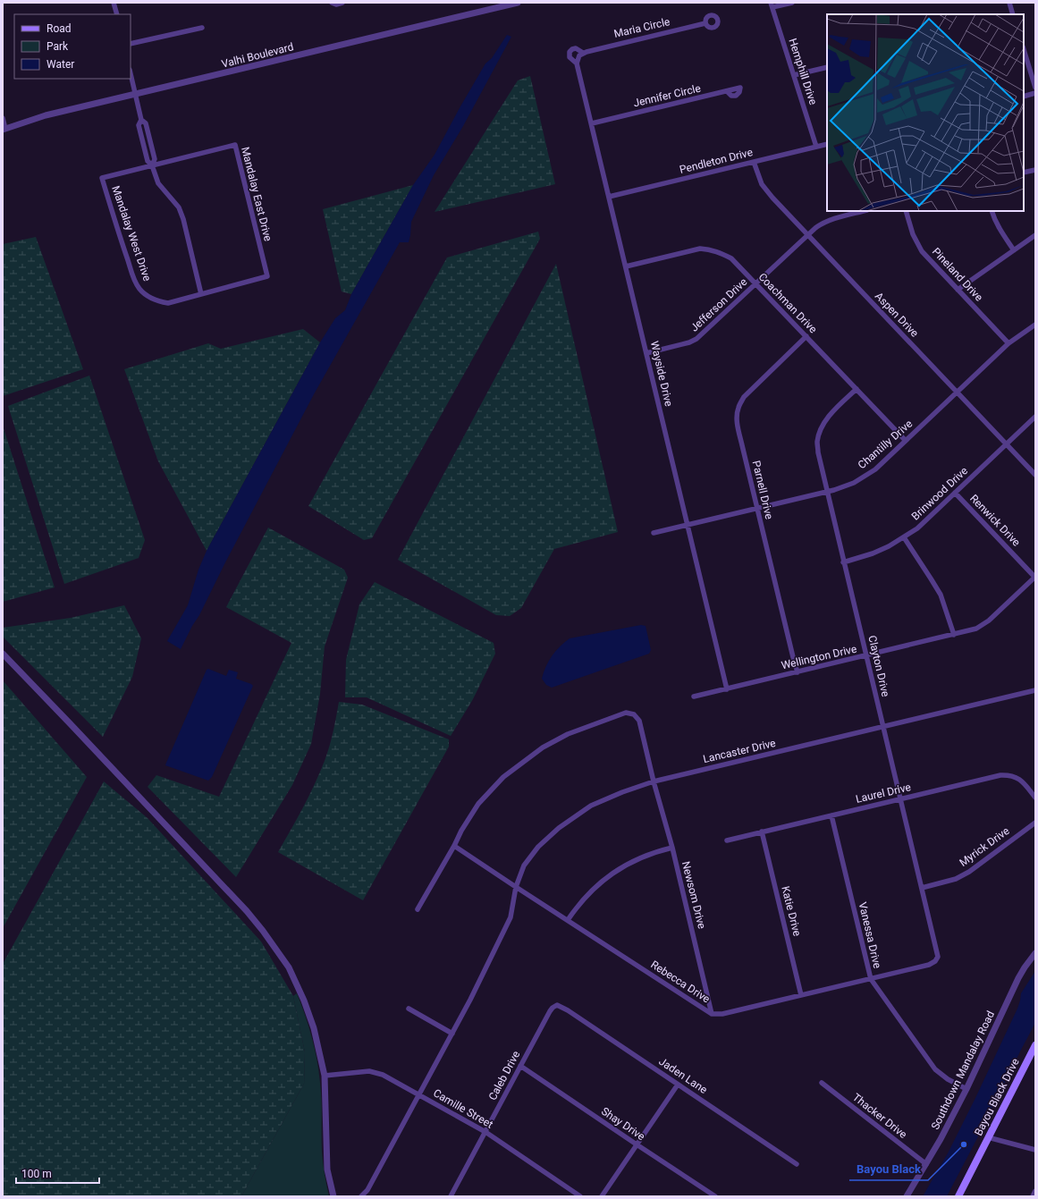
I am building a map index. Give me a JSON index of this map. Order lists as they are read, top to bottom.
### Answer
{
  "streets": {
    "main road": ["Bayou Black Drive"],
    "street": [
      "Maria Circle",
      "Valhi Boulevard",
      "Hemphill Drive",
      "Jennifer Circle",
      "Pendleton Drive",
      "Mandalay East Drive",
      "Mandalay West Drive",
      "Pineland Drive",
      "Coachman Drive",
      "Jefferson Drive",
      "Aspen Drive",
      "Wayside Drive",
      "Chantilly Drive",
      "Parnell Drive",
      "Brinwood Drive",
      "Renwick Drive",
      "Wellington Drive",
      "Clayton Drive",
      "Lancaster Drive",
      "Laurel Drive",
      "Myrick Drive",
      "Newsom Drive",
      "Katie Drive",
      "Vanessa Drive",
      "Rebecca Drive",
      "Southdown Mandalay Road",
      "Caleb Drive",
      "Jaden Lane",
      "Camille Street",
      "Thacker Drive",
      "Shay Drive"
    ]
  },
  "crossings": [
    ["Maria Circle", "Wayside Drive"],
    ["Hemphill Drive", "Pendleton Drive"],
    ["Jennifer Circle", "Wayside Drive"],
    ["Pendleton Drive", "Aspen Drive"],
    ["Pendleton Drive", "Wayside Drive"],
    ["Mandalay East Drive", "Mandalay West Drive"],
    ["Pineland Drive", "Chantilly Drive"],
    ["Coachman Drive", "Jefferson Drive"],
    ["Coachman Drive", "Wayside Drive"],
    ["Coachman Drive", "Chantilly Drive"],
    ["Coachman Drive", "Parnell Drive"],
    ["Coachman Drive", "Clayton Drive"],
    ["Jefferson Drive", "Aspen Drive"],
    ["Jefferson Drive", "Wayside Drive"],
    ["Aspen Drive", "Chantilly Drive"],
    ["Aspen Drive", "Brinwood Drive"],
    ["Wayside Drive", "Chantilly Drive"],
    ["Wayside Drive", "Wellington Drive"],
    ["Chantilly Drive", "Parnell Drive"],
    ["Chantilly Drive", "Clayton Drive"],
    ["Parnell Drive", "Wellington Drive"],
    ["Brinwood Drive", "Renwick Drive"],
    ["Brinwood Drive", "Clayton Drive"],
    ["Renwick Drive", "Wellington Drive"],
    ["Wellington Drive", "Clayton Drive"],
    ["Clayton Drive", "Lancaster Drive"],
    ["Clayton Drive", "Laurel Drive"],
    ["Clayton Drive", "Myrick Drive"],
    ["Clayton Drive", "Rebecca Drive"],
    ["Lancaster Drive", "Newsom Drive"],
    ["Lancaster Drive", "Rebecca Drive"],
    ["Lancaster Drive", "Camille Street"],
    ["Laurel Drive", "Katie Drive"],
    ["Laurel Drive", "Vanessa Drive"],
    ["Newsom Drive", "Rebecca Drive"],
    ["Katie Drive", "Rebecca Drive"],
    ["Vanessa Drive", "Rebecca Drive"],
    ["Vanessa Drive", "Southdown Mandalay Road"],
    ["Southdown Mandalay Road", "Thacker Drive"],
    ["Caleb Drive", "Jaden Lane"],
    ["Caleb Drive", "Camille Street"],
    ["Caleb Drive", "Shay Drive"]
  ],
  "places": ["Bayou Black"],
  "legend": ["Road", "Park", "Water"],
  "scale_bar": "100 m"
}
